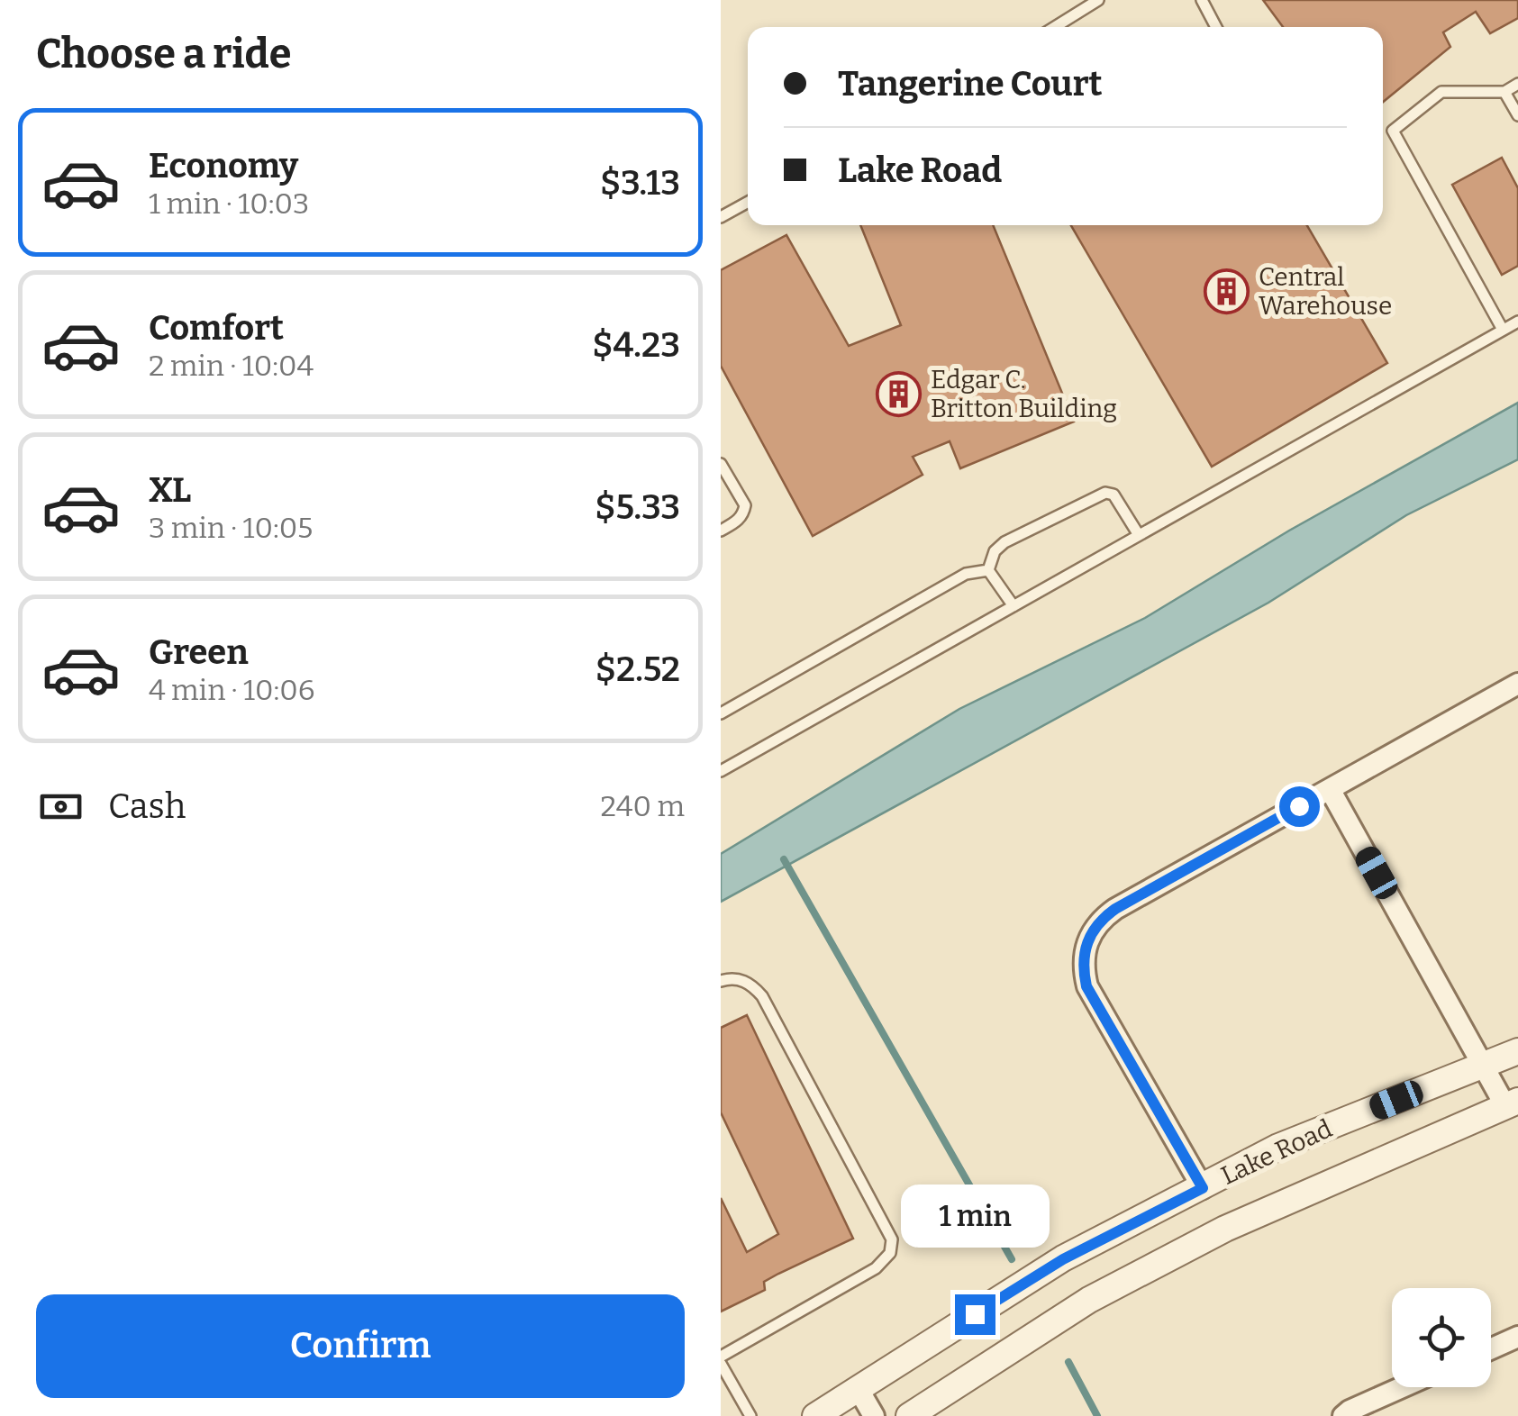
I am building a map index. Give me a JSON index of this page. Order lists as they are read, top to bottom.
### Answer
{
  "streets": {
    "street": ["Lake Road"]
  },
  "places": {
    "building": ["Central Warehouse", "Edgar C. Britton Building"]
  },
  "page": {
    "heading": "Choose a ride",
    "banner": ["Tangerine Court", "Lake Road"],
    "list": [
      {
        "name": "Economy",
        "note": "1 min · 10:03",
        "value": "$3.13"
      },
      {
        "name": "Comfort",
        "note": "2 min · 10:04",
        "value": "$4.23"
      },
      {
        "name": "XL",
        "note": "3 min · 10:05",
        "value": "$5.33"
      },
      {
        "name": "Green",
        "note": "4 min · 10:06",
        "value": "$2.52"
      }
    ],
    "pay": ["Cash", "240 m"],
    "bubble": "1 min",
    "buttons": "Confirm"
  }
}
